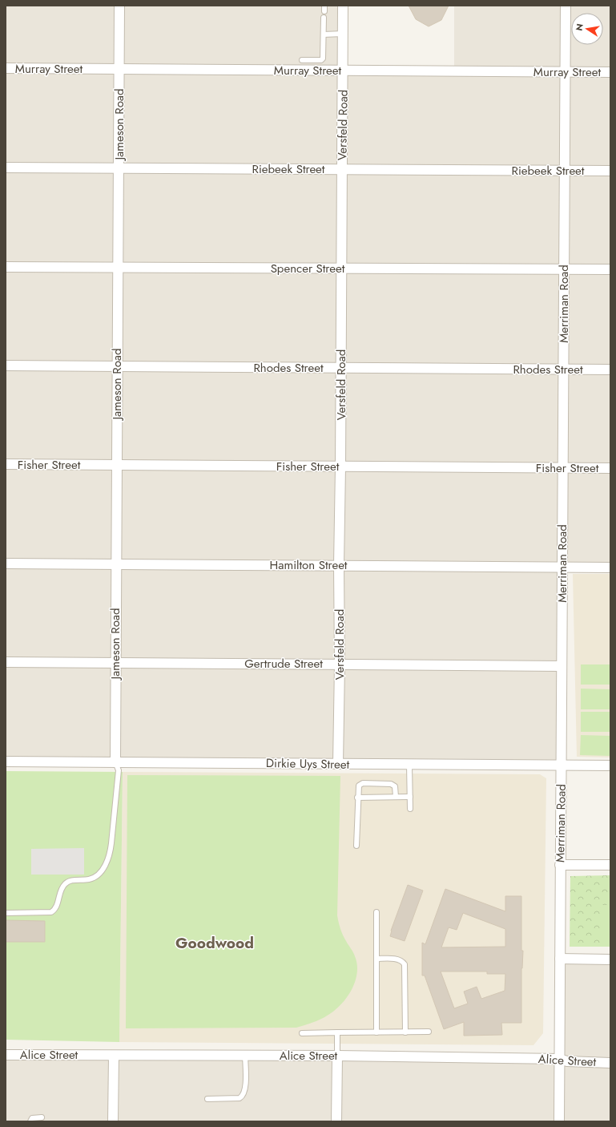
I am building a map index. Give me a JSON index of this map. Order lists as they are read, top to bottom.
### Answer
{
  "streets": {
    "street": [
      "Murray Street",
      "Jameson Road",
      "Versfeld Road",
      "Riebeek Street",
      "Spencer Street",
      "Merriman Road",
      "Rhodes Street",
      "Fisher Street",
      "Hamilton Street",
      "Gertrude Street",
      "Dirkie Uys Street",
      "Alice Street"
    ]
  },
  "crossings": [
    ["Murray Street", "Jameson Road"],
    ["Murray Street", "Versfeld Road"],
    ["Murray Street", "Merriman Road"],
    ["Jameson Road", "Riebeek Street"],
    ["Jameson Road", "Spencer Street"],
    ["Jameson Road", "Rhodes Street"],
    ["Jameson Road", "Fisher Street"],
    ["Jameson Road", "Hamilton Street"],
    ["Jameson Road", "Gertrude Street"],
    ["Jameson Road", "Dirkie Uys Street"],
    ["Versfeld Road", "Riebeek Street"],
    ["Versfeld Road", "Spencer Street"],
    ["Versfeld Road", "Rhodes Street"],
    ["Versfeld Road", "Fisher Street"],
    ["Versfeld Road", "Hamilton Street"],
    ["Versfeld Road", "Gertrude Street"],
    ["Versfeld Road", "Dirkie Uys Street"],
    ["Riebeek Street", "Merriman Road"],
    ["Spencer Street", "Merriman Road"],
    ["Merriman Road", "Rhodes Street"],
    ["Merriman Road", "Fisher Street"],
    ["Merriman Road", "Hamilton Street"],
    ["Merriman Road", "Gertrude Street"],
    ["Merriman Road", "Dirkie Uys Street"],
    ["Merriman Road", "Alice Street"]
  ],
  "districts": ["Goodwood"],
  "north": "left"
}
